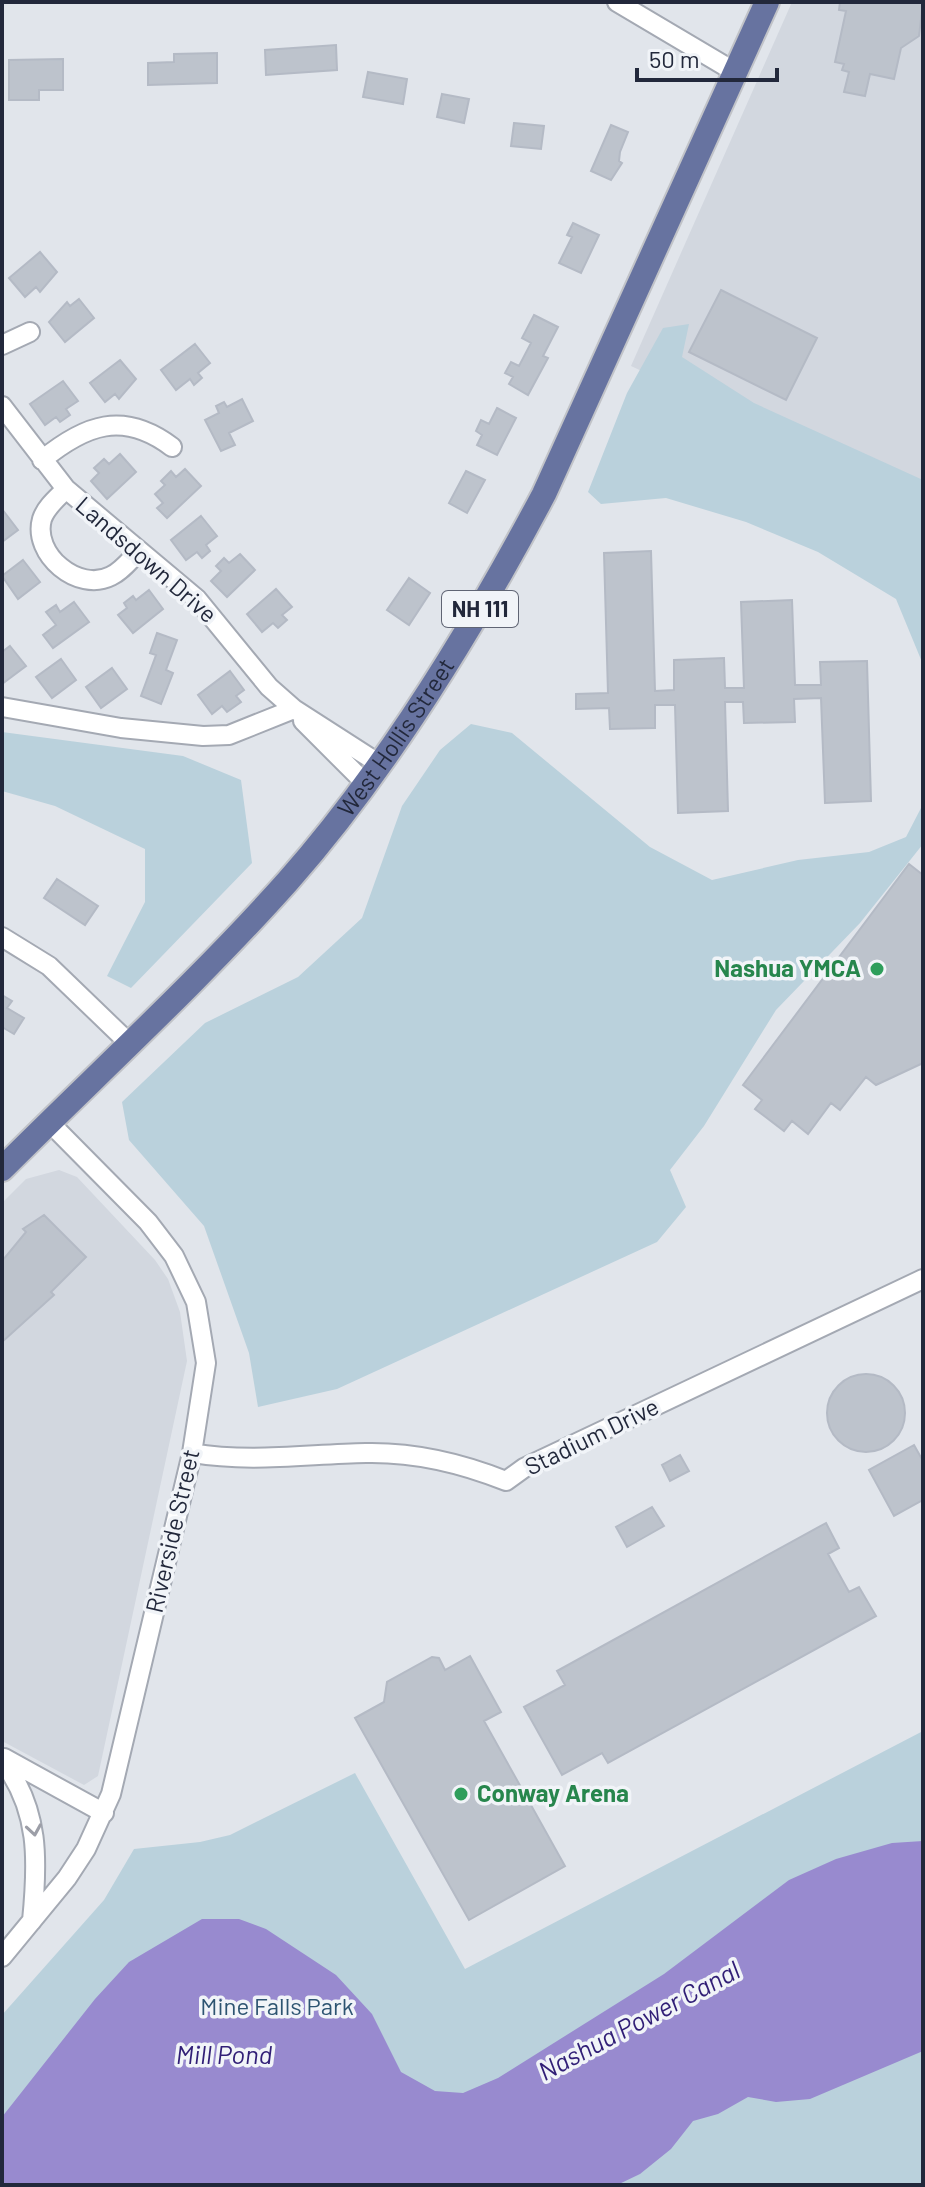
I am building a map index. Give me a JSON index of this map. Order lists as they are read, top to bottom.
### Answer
{
  "streets": {
    "main road": ["NH 111", "West Hollis Street"],
    "street": ["Landsdown Drive", "Stadium Drive", "Riverside Street"]
  },
  "crossings": [
    ["Landsdown Drive", "West Hollis Street"],
    ["West Hollis Street", "Riverside Street"],
    ["Stadium Drive", "Riverside Street"]
  ],
  "water": ["Nashua Power Canal", "Mill Pond"],
  "parks": ["Mine Falls Park"],
  "places": ["Nashua YMCA", "Conway Arena"],
  "scale_bar": "50 m"
}
